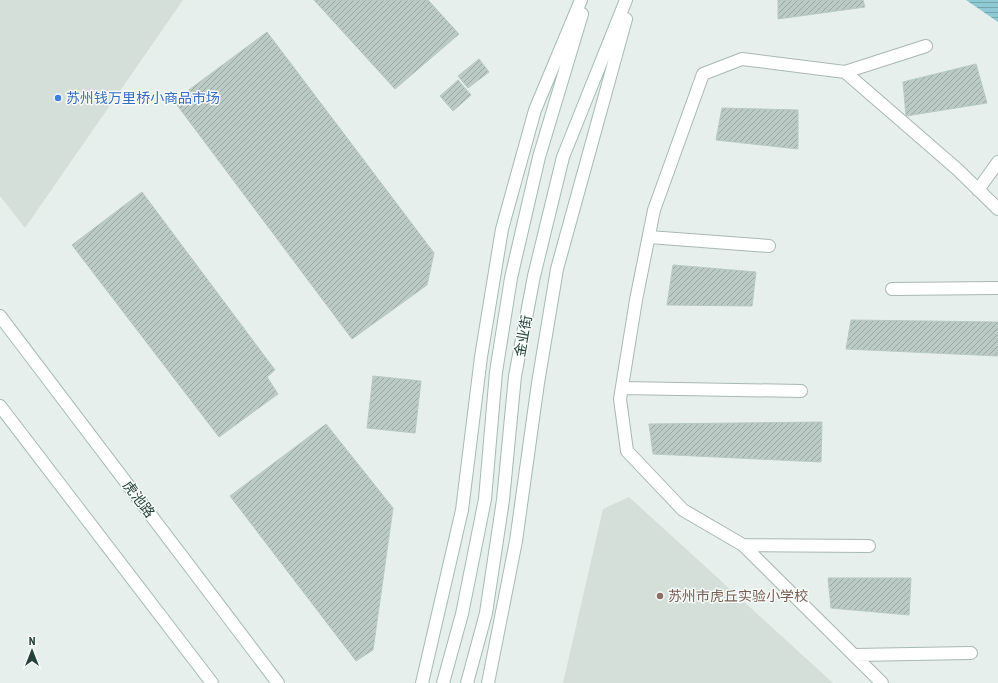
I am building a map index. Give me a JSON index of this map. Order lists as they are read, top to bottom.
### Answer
{
  "streets": {
    "main road": ["金业街", "虎池路"]
  },
  "places": ["苏州钱万里桥小商品市场", "苏州市虎丘实验小学校"],
  "north": "top"
}
